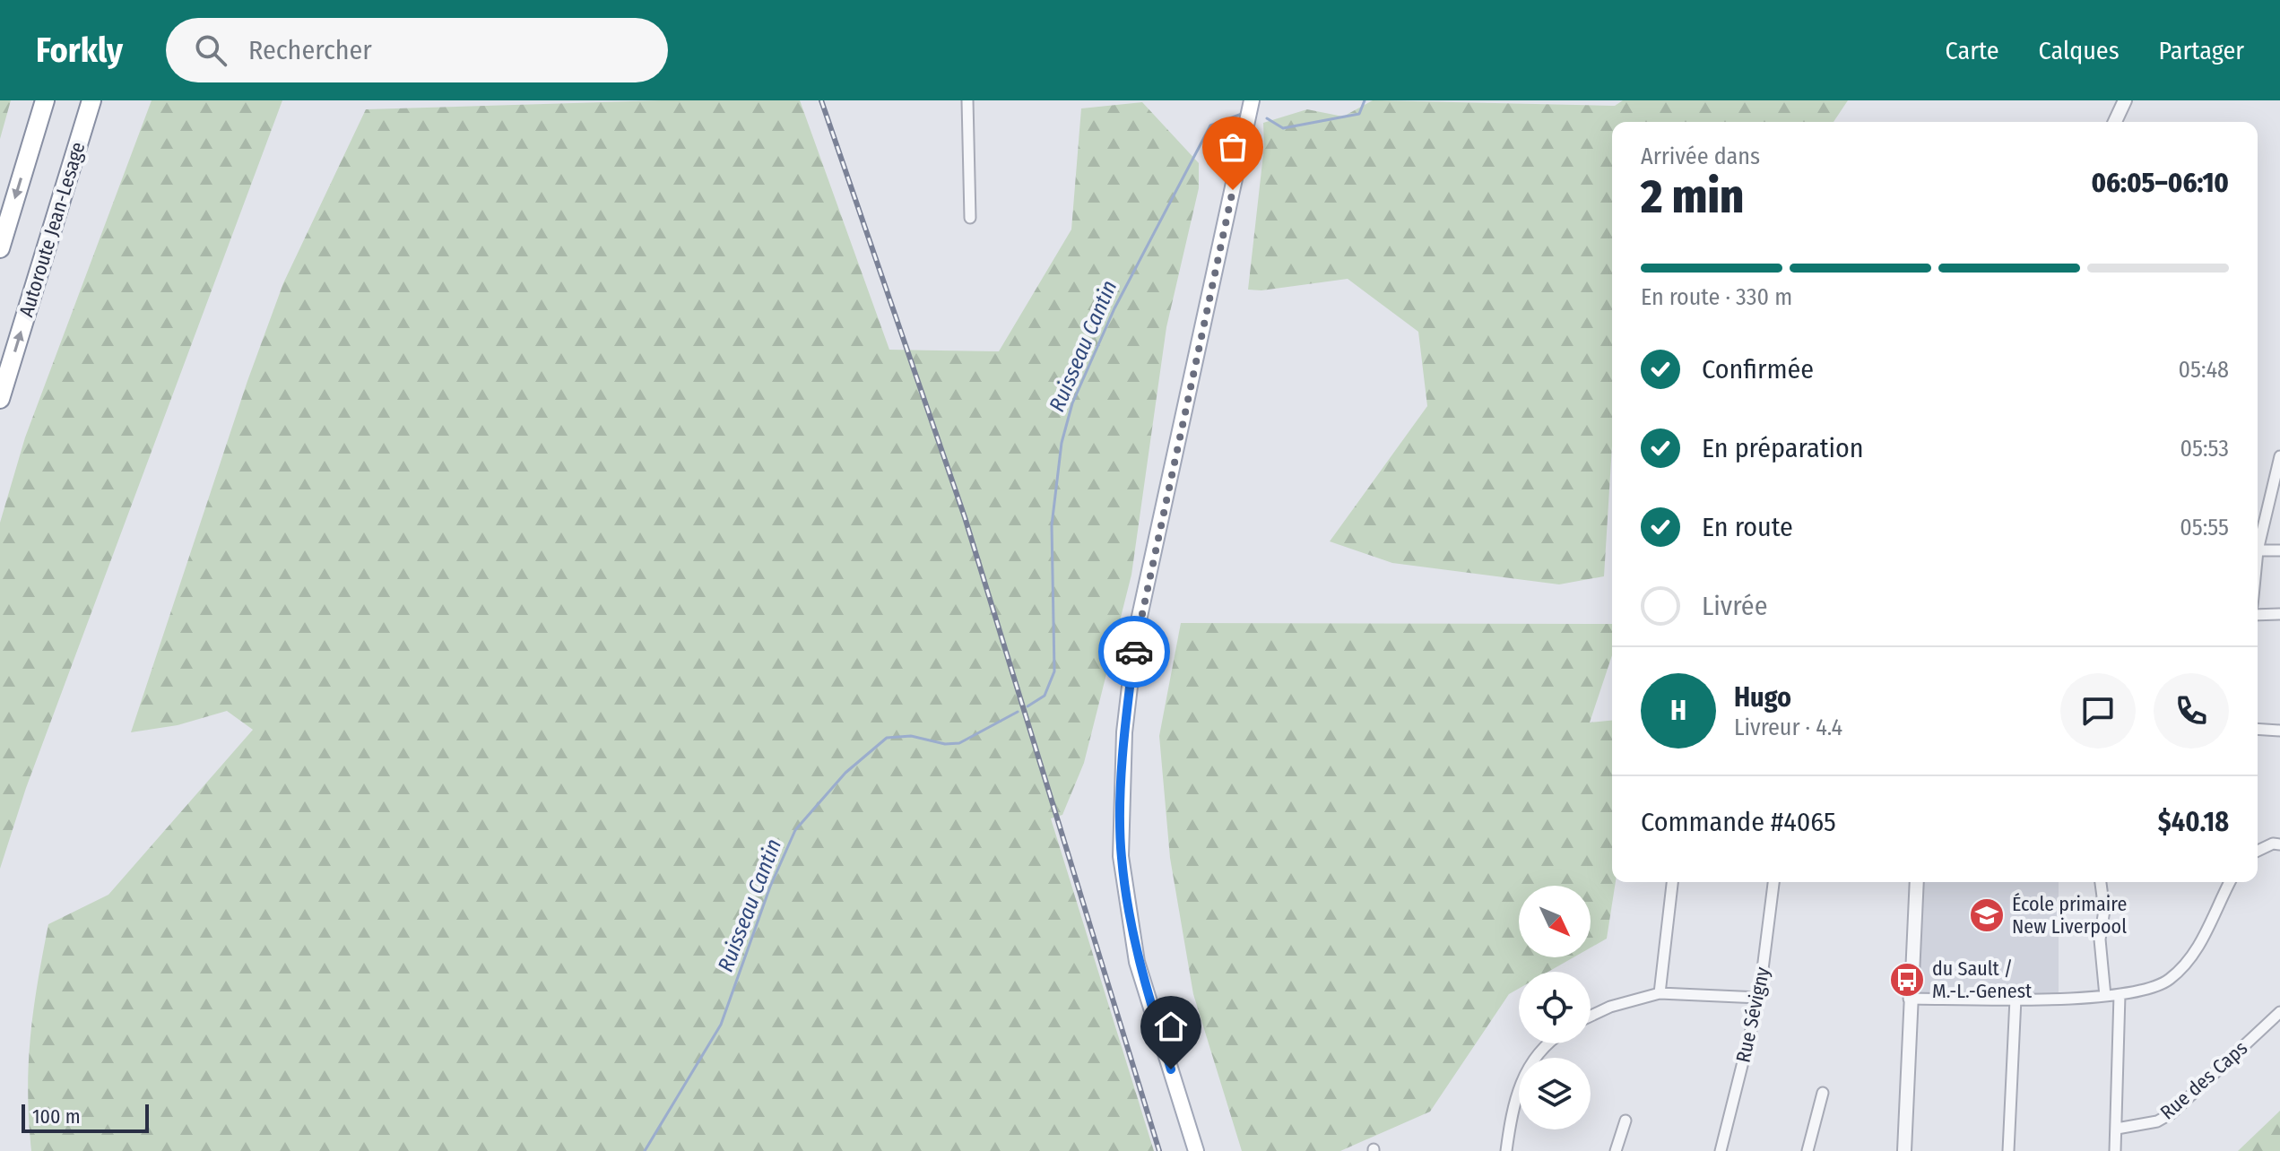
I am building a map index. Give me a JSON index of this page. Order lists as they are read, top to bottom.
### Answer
{
  "streets": {
    "highway": ["Autoroute Jean-Lesage"],
    "street": ["Rue Sévigny", "Rue des Caps"]
  },
  "water": ["Ruisseau Cantin"],
  "places": {
    "school or university": ["École primaire New Liverpool"],
    "bus stop": ["du Sault / M.-L.-Genest"]
  },
  "scale_bar": "100 m",
  "north": "bottom right",
  "page": {
    "header": "Forkly",
    "search": "Rechercher",
    "nav": ["Carte", "Calques", "Partager"],
    "heading": ["2 min", "Arrivée dans", "06:05–06:10"],
    "panel": [
      "Hugo",
      "Livreur · 4.4",
      "Commande #4065",
      "$40.18"
    ],
    "bar": "En route · 330 m",
    "list": [
      ["Confirmée", "05:48"],
      ["En préparation", "05:53"],
      ["En route", "05:55"],
      "Livrée"
    ],
    "round": "H",
    "scale": "100 m"
  }
}
